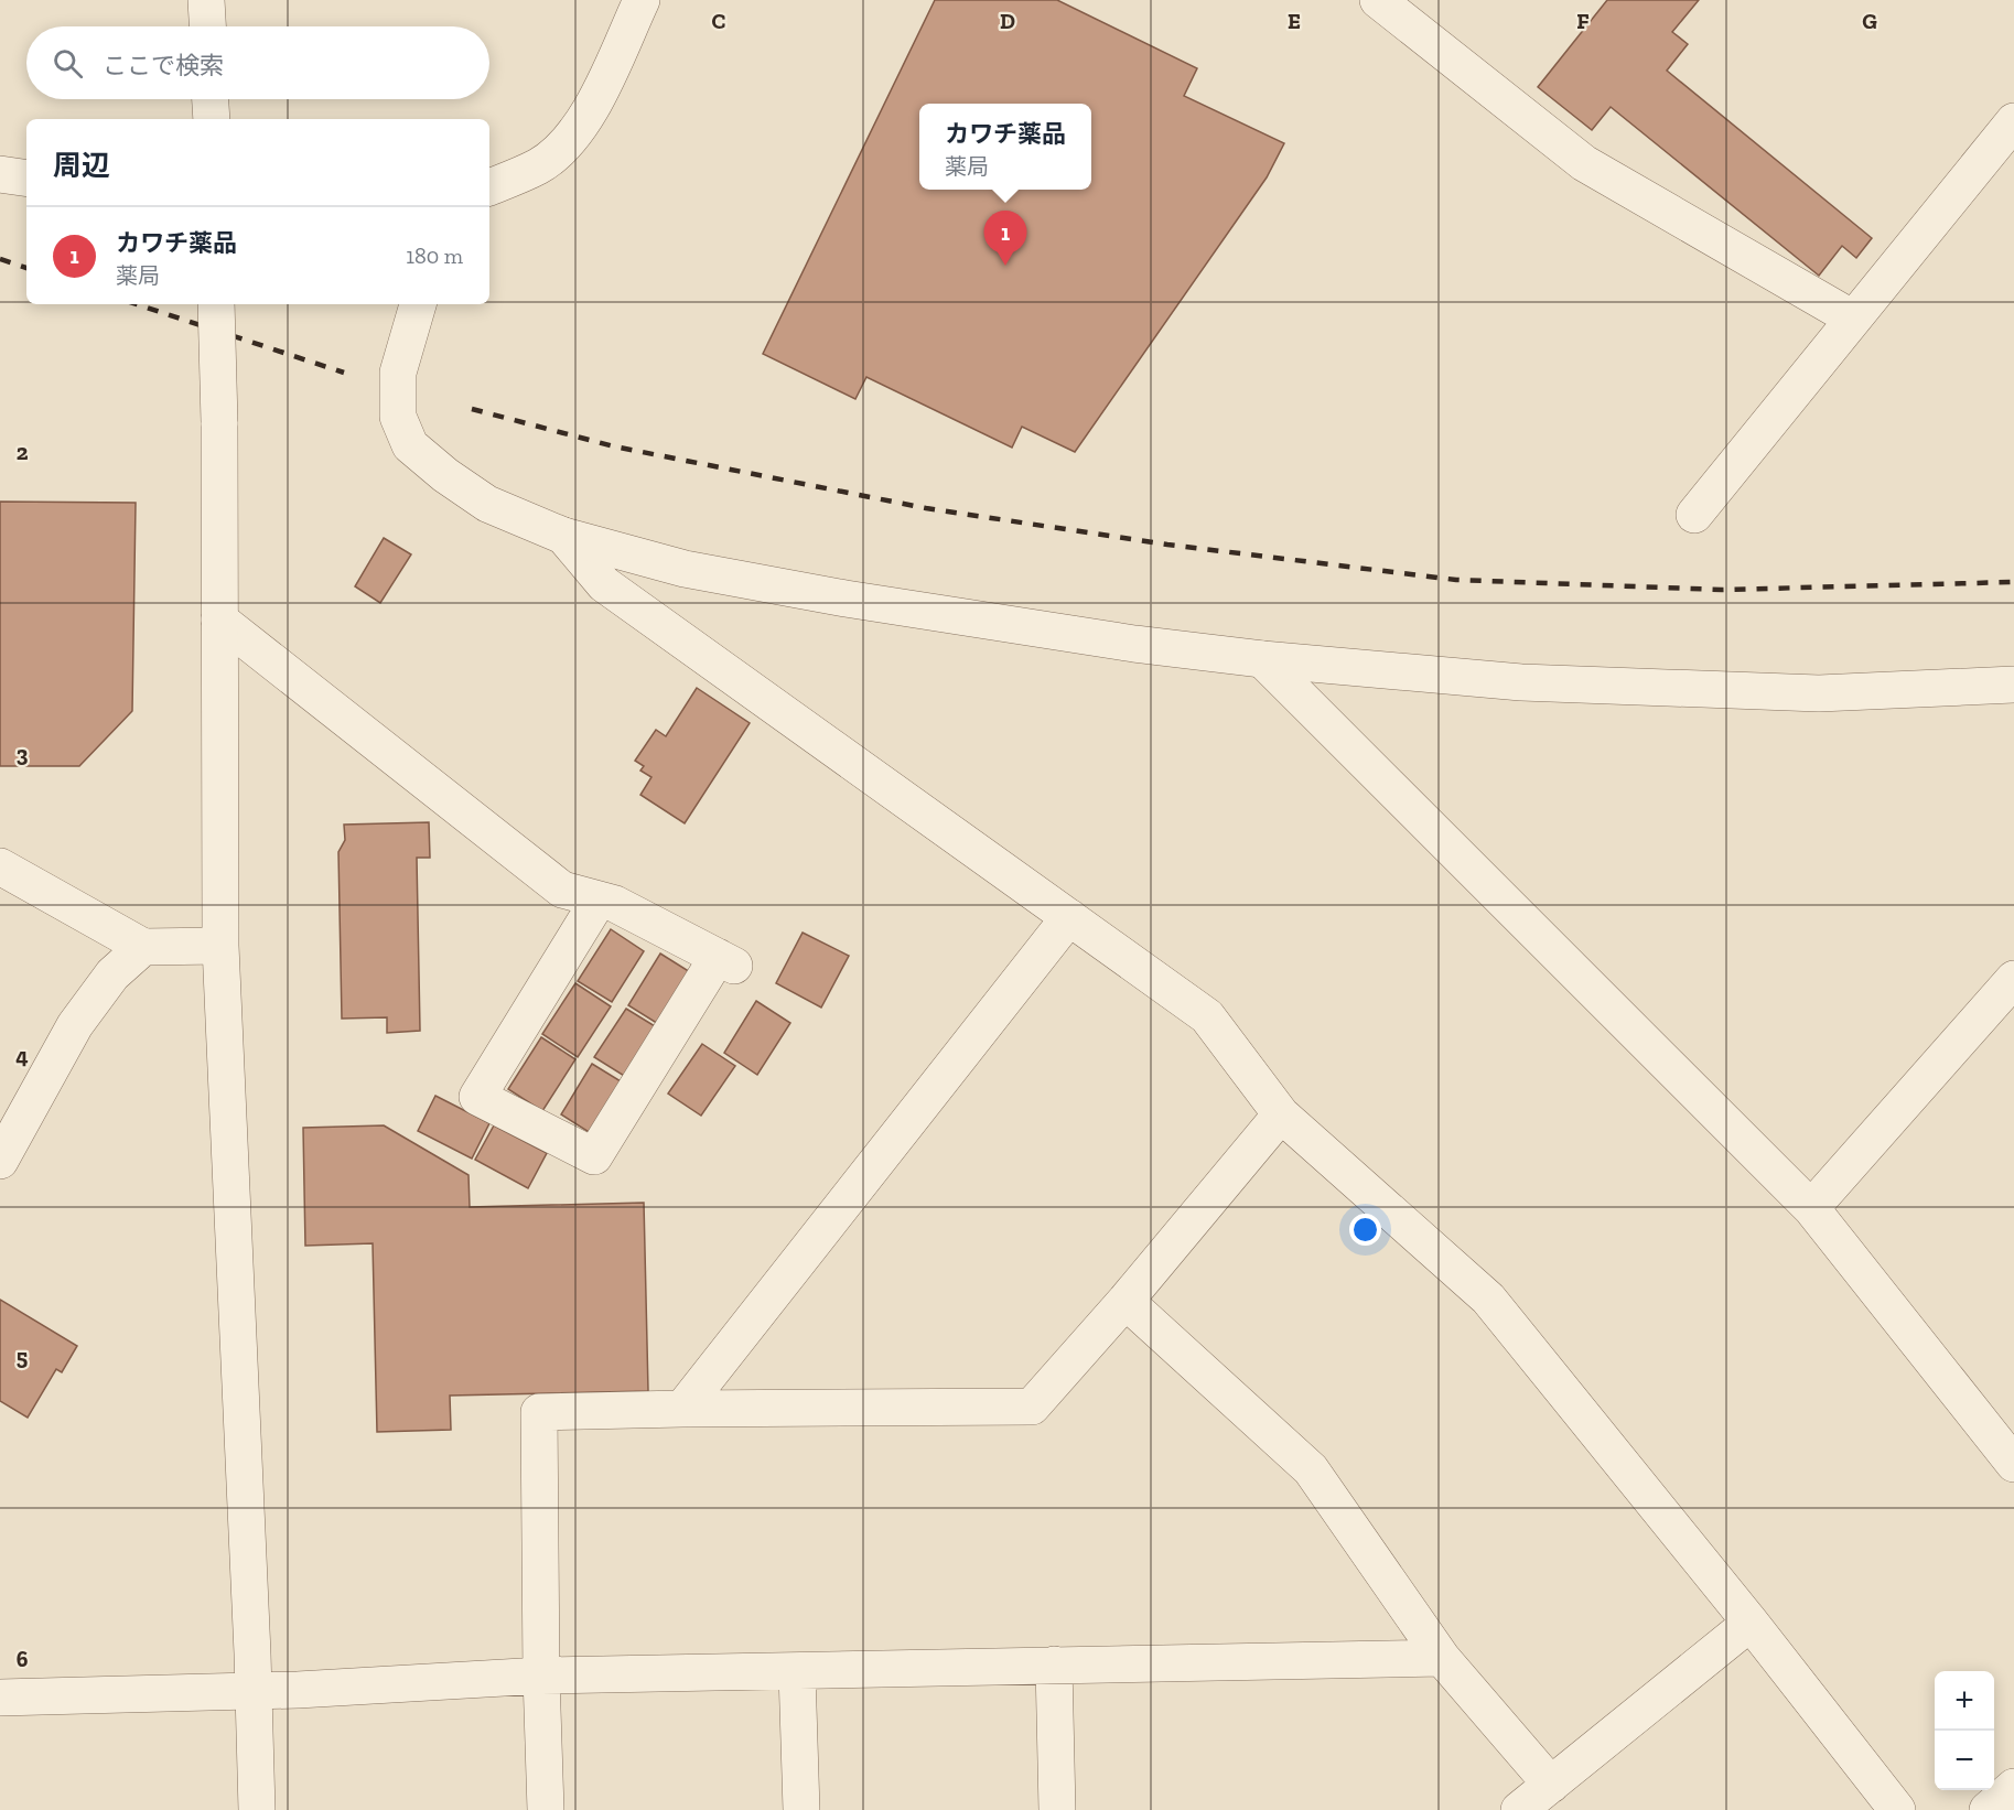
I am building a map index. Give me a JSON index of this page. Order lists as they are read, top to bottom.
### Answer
{
  "page": {
    "search": "ここで検索",
    "popup": ["カワチ薬品", "薬局"],
    "heading": "周辺",
    "list": [
      {
        "mark": "1",
        "name": "カワチ薬品",
        "note": "薬局",
        "value": "180 m"
      }
    ],
    "pins": "1",
    "map_buttons": ["+", "−"]
  },
  "grid": {
    "columns": [
      "C",
      "D",
      "E",
      "F",
      "G"
    ],
    "rows": [
      "2",
      "3",
      "4",
      "5",
      "6"
    ]
  }
}
